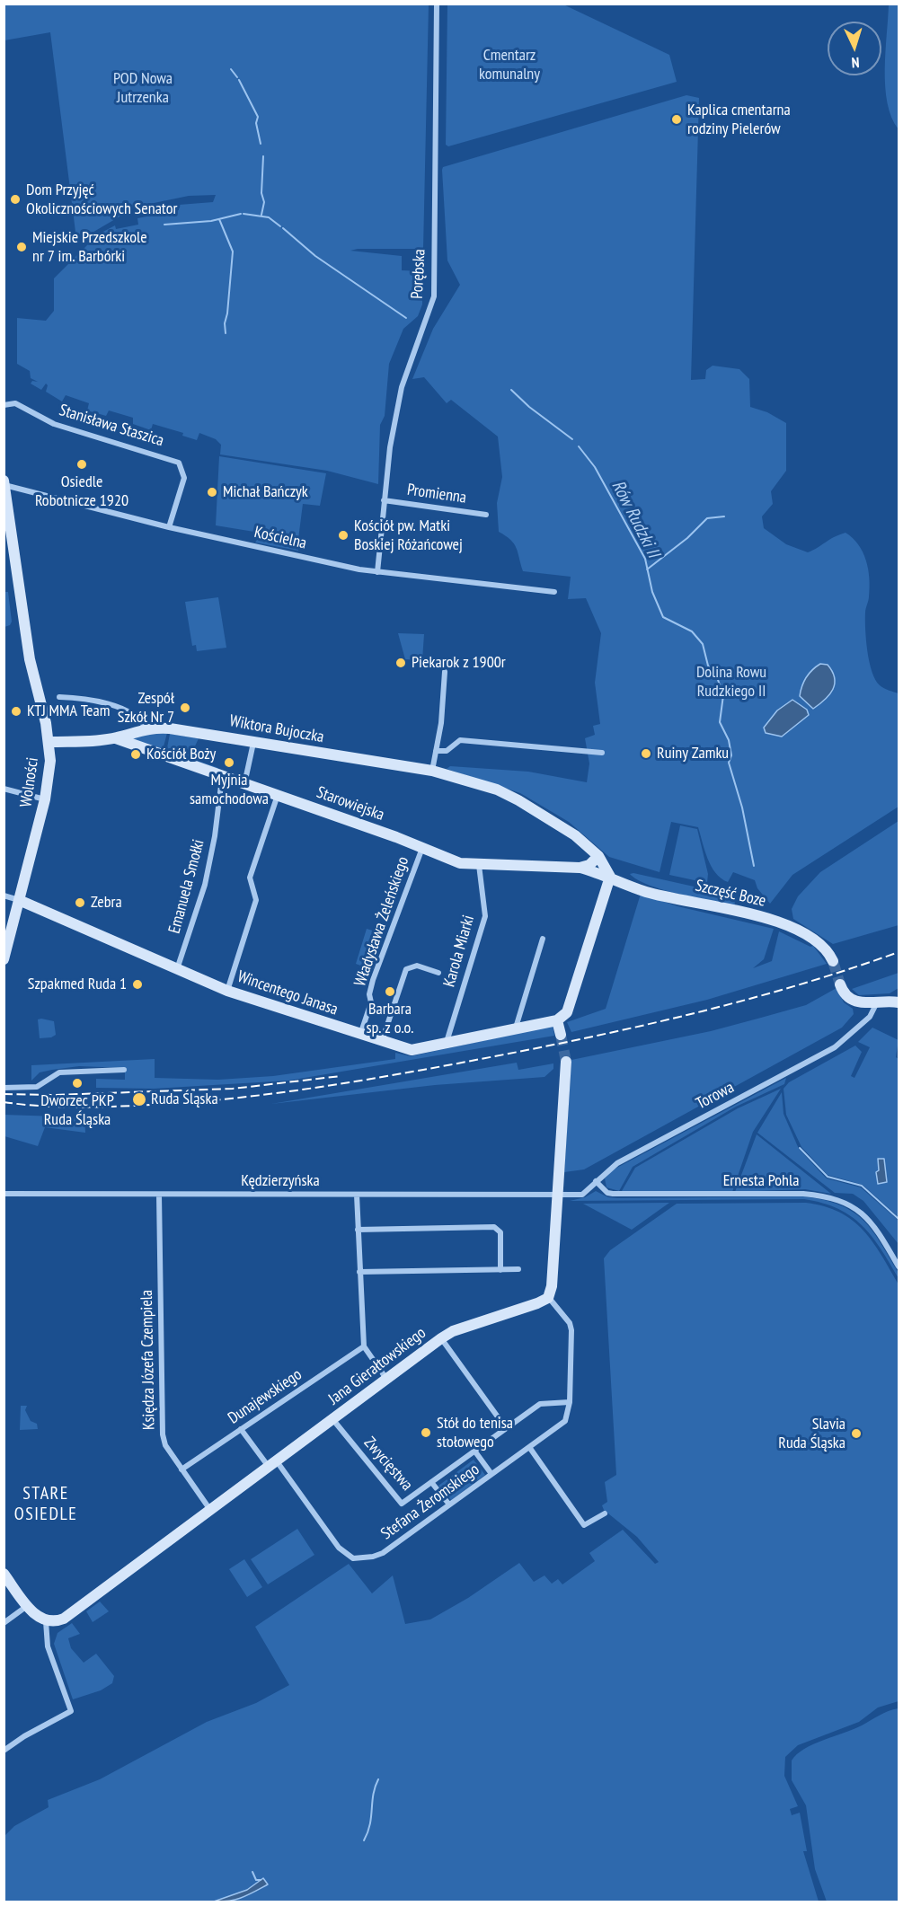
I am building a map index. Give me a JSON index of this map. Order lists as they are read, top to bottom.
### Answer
{
  "streets": {
    "street": [
      "Porębska",
      "Stanisława Staszica",
      "Promienna",
      "Kościelna",
      "Wiktora Bujoczka",
      "Wolności",
      "Starowiejska",
      "Emanuela Smołki",
      "Szczęść Boze",
      "Władysława Żeleńskiego",
      "Karola Miarki",
      "Wincentego Janasa",
      "Torowa",
      "Kędzierzyńska",
      "Ernesta Pohla",
      "Księdza Józefa Czempiela",
      "Jana Gierałtowskiego",
      "Dunajewskiego",
      "Zwycięstwa",
      "Stefana Żeromskiego"
    ]
  },
  "crossings": [
    ["Porębska", "Promienna"],
    ["Porębska", "Kościelna"],
    ["Stanisława Staszica", "Kościelna"],
    ["Kościelna", "Wolności"],
    ["Wiktora Bujoczka", "Starowiejska"],
    ["Wiktora Bujoczka", "Szczęść Boze"],
    ["Wolności", "Wincentego Janasa"],
    ["Starowiejska", "Emanuela Smołki"],
    ["Starowiejska", "Szczęść Boze"],
    ["Starowiejska", "Władysława Żeleńskiego"],
    ["Starowiejska", "Karola Miarki"],
    ["Emanuela Smołki", "Wincentego Janasa"],
    ["Władysława Żeleńskiego", "Wincentego Janasa"],
    ["Karola Miarki", "Wincentego Janasa"],
    ["Torowa", "Kędzierzyńska"],
    ["Torowa", "Ernesta Pohla"],
    ["Kędzierzyńska", "Księdza Józefa Czempiela"],
    ["Księdza Józefa Czempiela", "Jana Gierałtowskiego"],
    ["Księdza Józefa Czempiela", "Dunajewskiego"],
    ["Jana Gierałtowskiego", "Zwycięstwa"],
    ["Jana Gierałtowskiego", "Stefana Żeromskiego"],
    ["Dunajewskiego", "Stefana Żeromskiego"],
    ["Zwycięstwa", "Stefana Żeromskiego"]
  ],
  "districts": ["STARE OSIEDLE"],
  "water": ["Rów Rudzki II"],
  "parks": ["Cmentarz komunalny", "POD Nowa Jutrzenka", "Dolina Rowu Rudzkiego II"],
  "places": [
    "Kaplica cmentarna rodziny Pielerów",
    "Dom Przyjęć Okolicznościowych Senator",
    "Miejskie Przedszkole nr 7 im. Barbórki",
    "Osiedle Robotnicze 1920",
    "Michał Bańczyk",
    "Kościół pw. Matki Boskiej Różańcowej",
    "Piekarok z 1900r",
    "Zespół Szkół Nr 7",
    "KTJ MMA Team",
    "Ruiny Zamku",
    "Kościół Boży",
    "Myjnia samochodowa",
    "Zebra",
    "Szpakmed Ruda 1",
    "Barbara sp. z o.o.",
    "Dworzec PKP Ruda Śląska",
    "Ruda Śląska",
    "Stół do tenisa stołowego",
    "Slavia Ruda Śląska"
  ],
  "north": "bottom"
}
